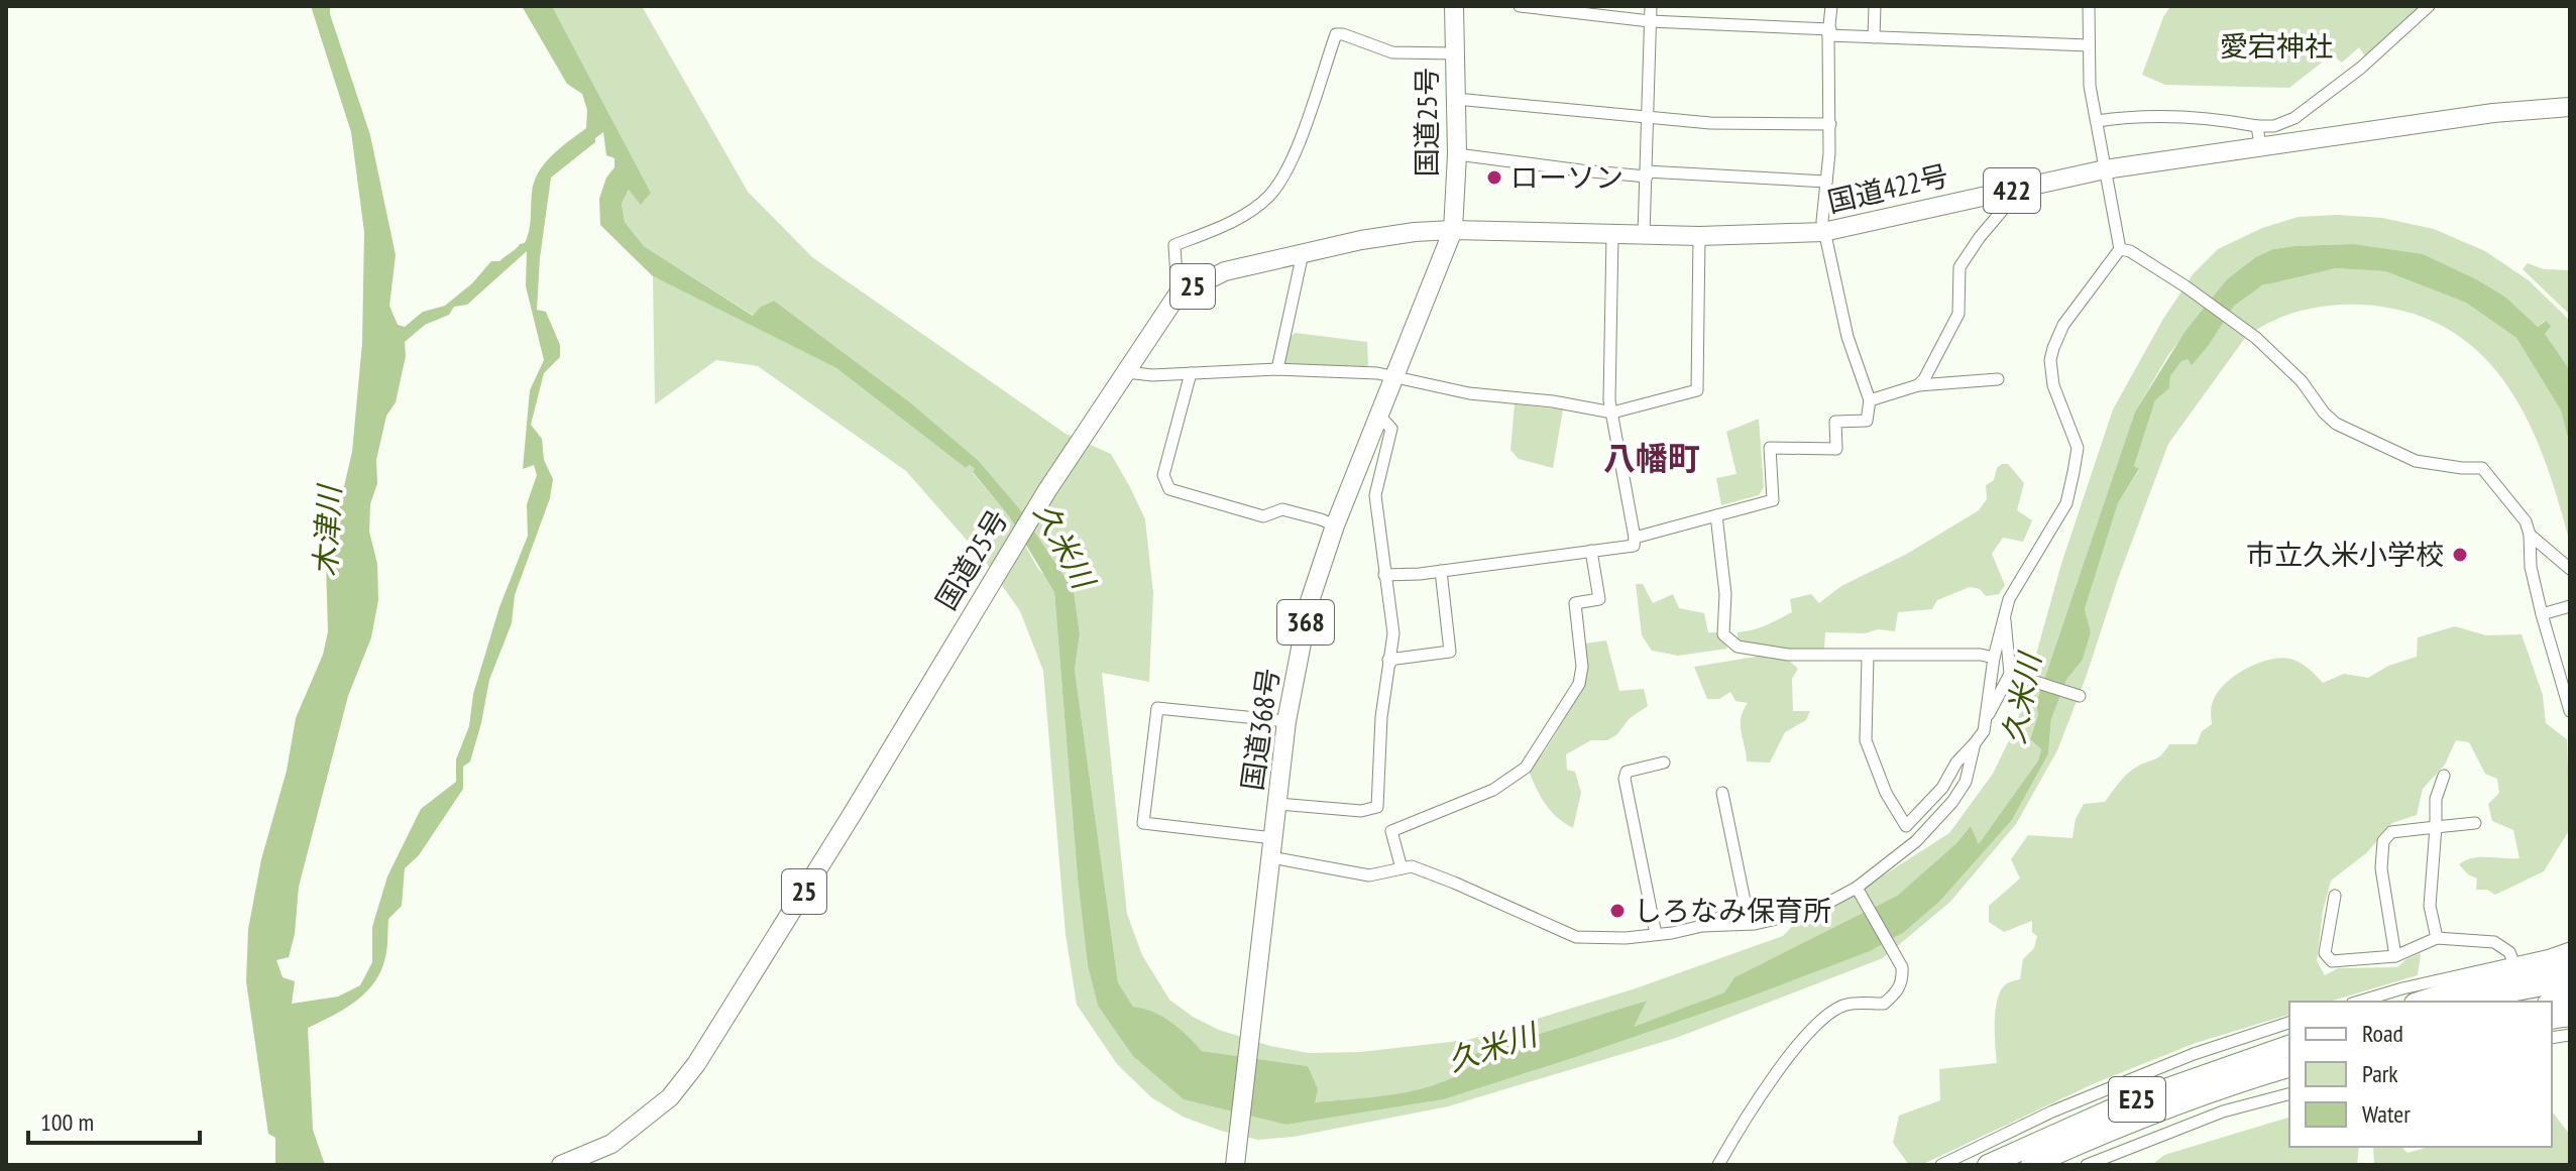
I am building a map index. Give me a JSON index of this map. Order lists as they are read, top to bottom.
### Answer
{
  "streets": {
    "highway": [
      "国道25号",
      "国道422号",
      "422",
      "25",
      "368",
      "国道368号",
      "E25"
    ]
  },
  "crossings": [
    ["国道25号", "国道422号"],
    ["国道25号", "25"],
    ["国道25号", "国道368号"],
    ["国道422号", "25"],
    ["国道422号", "国道368号"],
    ["25", "国道368号"]
  ],
  "districts": ["八幡町"],
  "water": ["木津川", "久米川"],
  "parks": ["愛宕神社"],
  "places": ["ローソン", "市立久米小学校", "しろなみ保育所"],
  "legend": ["Road", "Park", "Water"],
  "scale_bar": "100 m"
}
